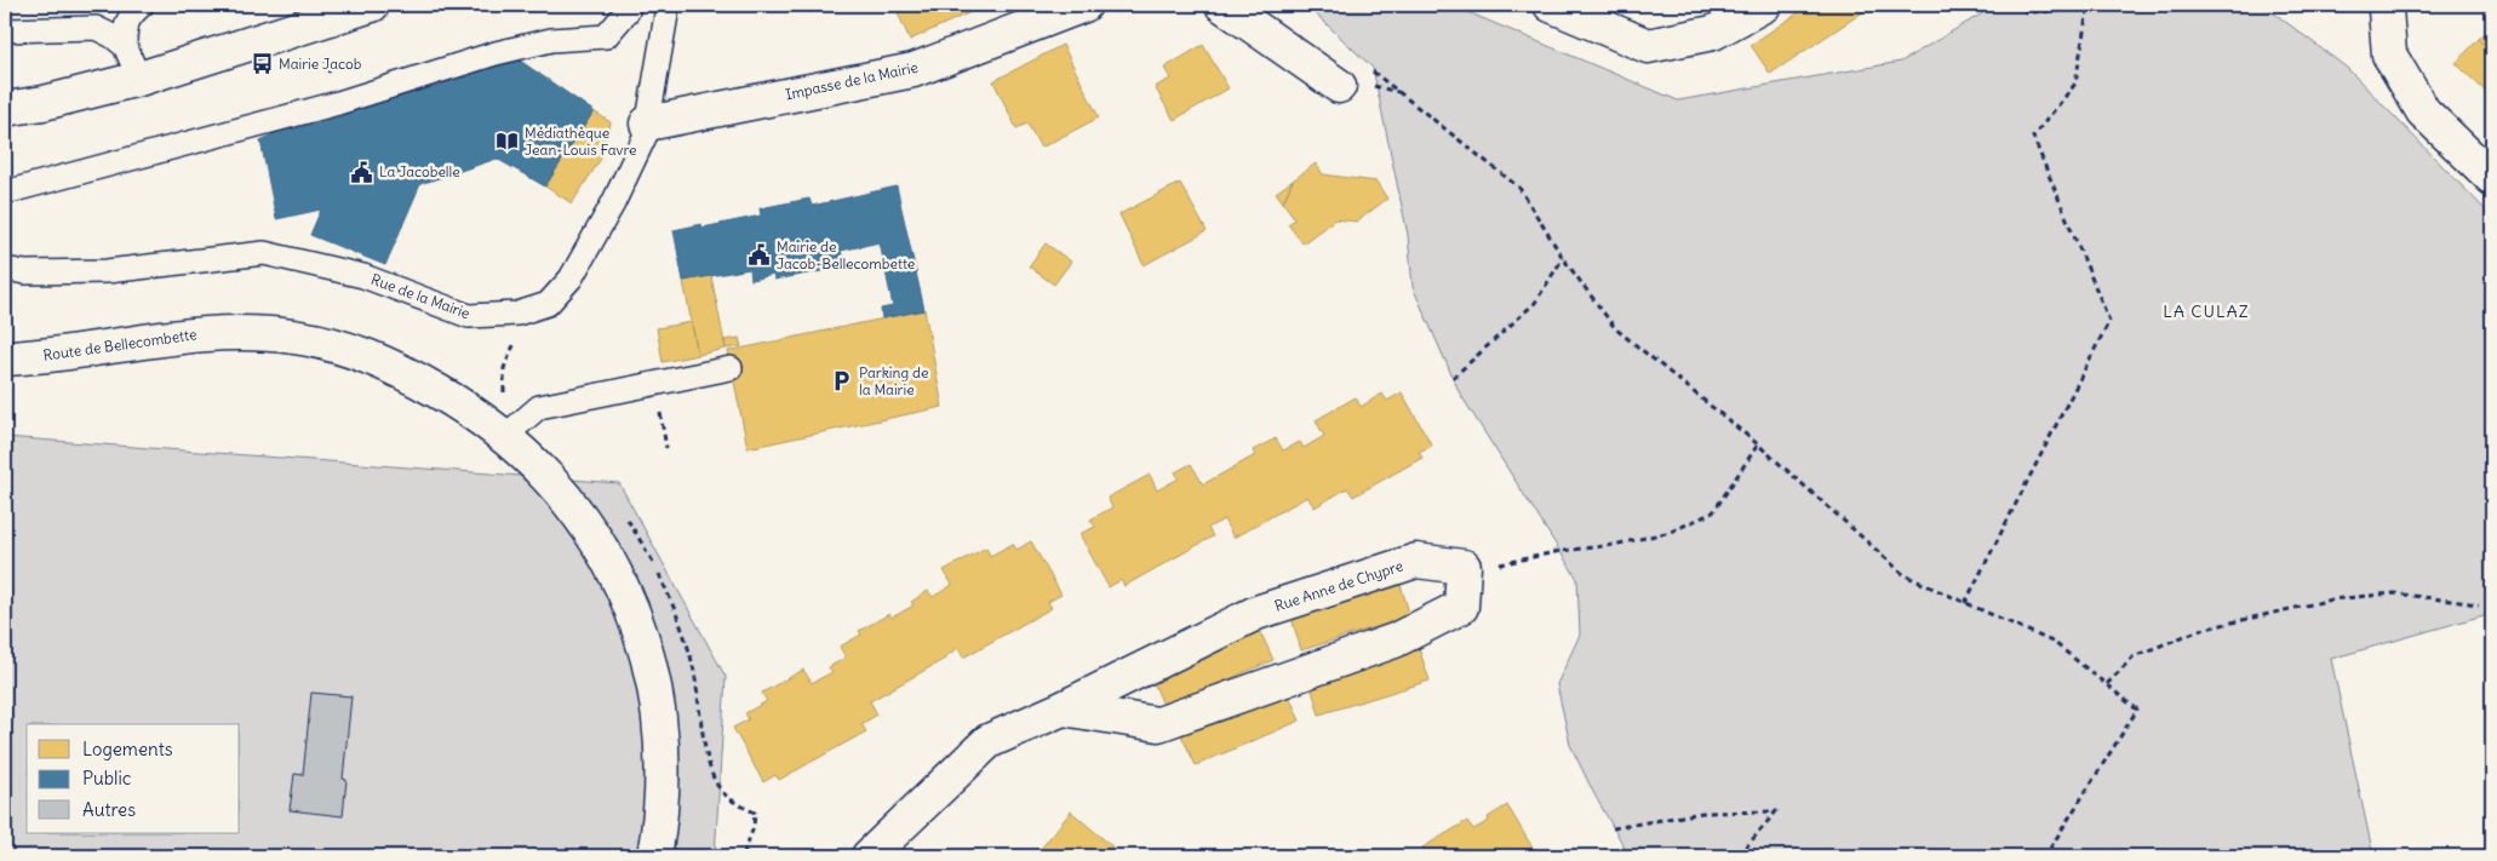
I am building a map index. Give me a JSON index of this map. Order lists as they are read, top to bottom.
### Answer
{
  "streets": {
    "street": ["Impasse de la Mairie", "Route de Bellecombette", "Rue Anne de Chypre"],
    "lane": ["Rue de la Mairie"]
  },
  "districts": ["LA CULAZ"],
  "places": {
    "bus stop": ["Mairie Jacob"],
    "library": ["Médiathèque Jean-Louis Favre"],
    "public building": ["La Jacobelle", "Mairie de Jacob-Bellecombette"],
    "parking": ["Parking de la Mairie"]
  },
  "legend": ["Logements", "Public", "Autres"]
}
